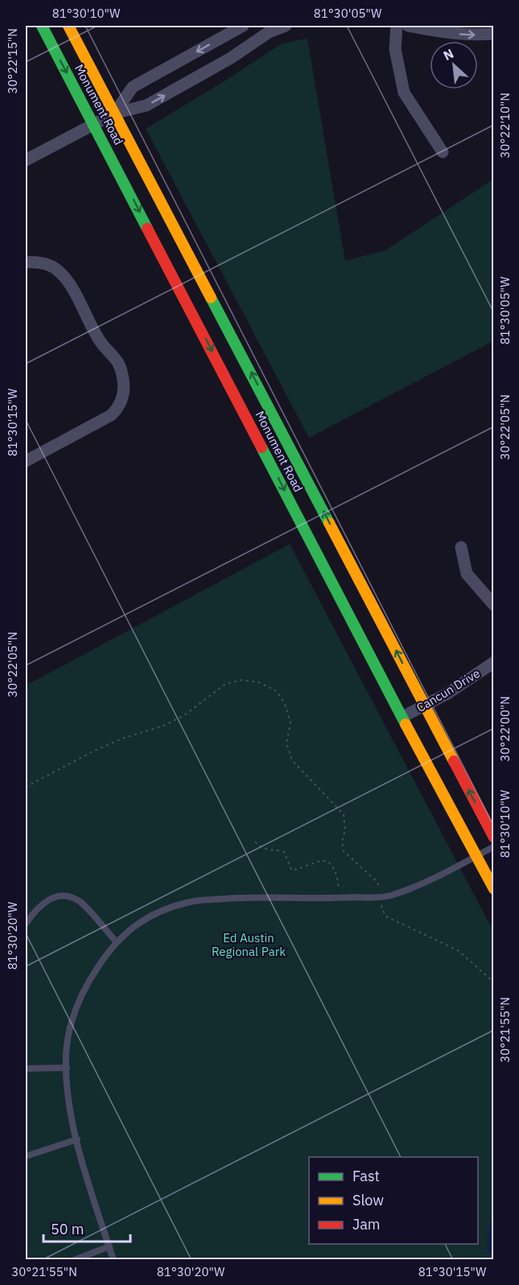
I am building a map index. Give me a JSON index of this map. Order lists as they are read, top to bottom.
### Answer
{
  "streets": {
    "street": ["Monument Road", "Cancun Drive"]
  },
  "crossings": [
    ["Monument Road", "Cancun Drive"]
  ],
  "parks": ["Ed Austin Regional Park"],
  "legend": ["Fast", "Slow", "Jam"],
  "scale_bar": "50 m",
  "north": "top left",
  "coordinates": [
    "81°30'10\"W",
    "81°30'05\"W",
    "30°22'15\"N",
    "30°22'10\"N",
    "81°30'15\"W",
    "30°22'05\"N",
    "30°22'00\"N",
    "81°30'20\"W",
    "30°21'55\"N"
  ]
}
